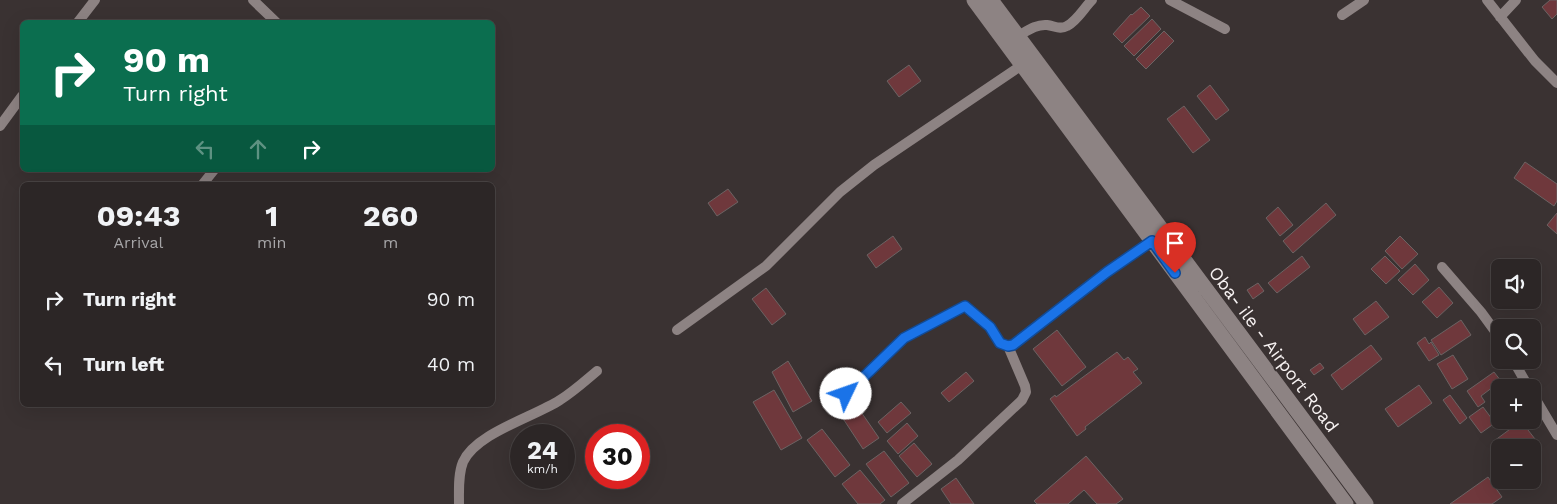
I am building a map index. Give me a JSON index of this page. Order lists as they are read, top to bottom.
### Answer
{
  "streets": {
    "main road": ["Oba- ile - Airport Road"]
  },
  "page": {
    "turn": ["90 m", "Turn right"],
    "eta": [
      "09:43",
      "Arrival",
      "1",
      "min",
      "260",
      "m"
    ],
    "map_buttons": ["+", "−"],
    "list": [
      {
        "name": "Turn right",
        "value": "90 m"
      },
      {
        "name": "Turn left",
        "value": "40 m"
      }
    ],
    "speed": "24 km/h",
    "limit": "30"
  }
}
